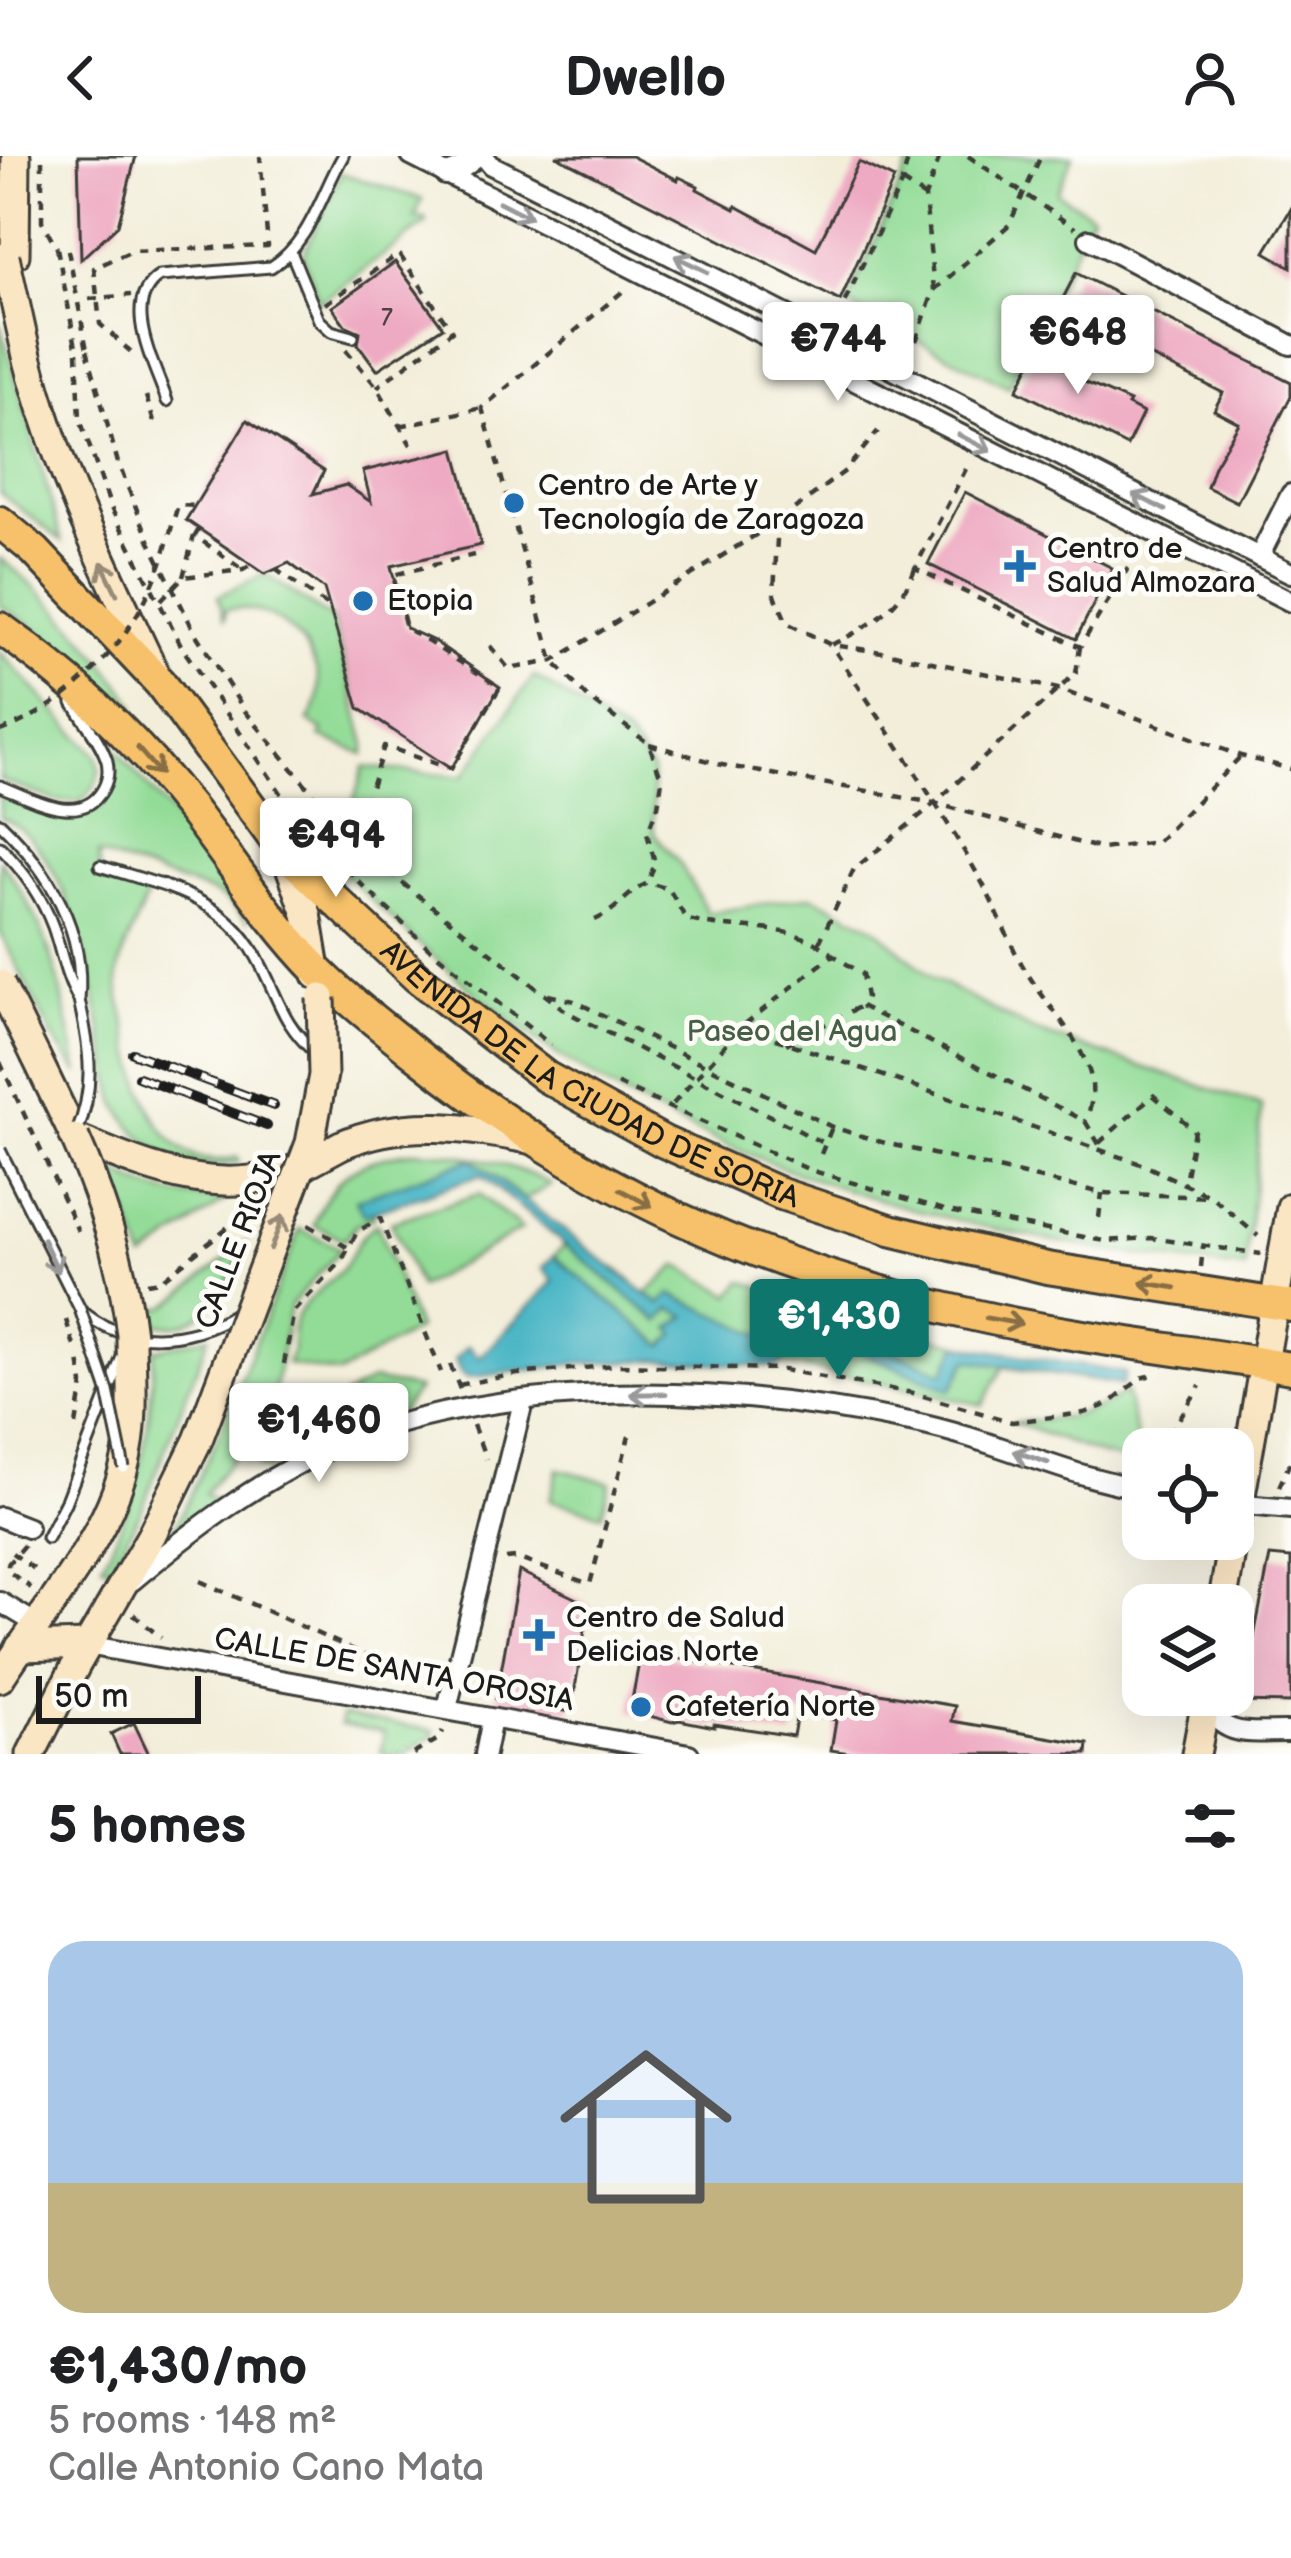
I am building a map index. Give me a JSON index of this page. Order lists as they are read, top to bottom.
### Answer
{
  "streets": {
    "main road": ["AVENIDA DE LA CIUDAD DE SORIA", "CALLE RIOJA"],
    "street": ["CALLE DE SANTA OROSIA"]
  },
  "crossings": [
    ["AVENIDA DE LA CIUDAD DE SORIA", "CALLE RIOJA"],
    ["CALLE RIOJA", "CALLE DE SANTA OROSIA"]
  ],
  "parks": ["Paseo del Agua"],
  "places": {
    "other": ["Centro de Arte y Tecnología de Zaragoza", "Etopia", "Cafetería Norte"],
    "health": ["Centro de Salud Almozara", "Centro de Salud Delicias Norte"]
  },
  "house_numbers": ["7"],
  "scale_bar": "50 m",
  "page": {
    "header": "Dwello",
    "price": [
      "€648",
      "€744",
      "€494",
      "€1,430",
      "€1,460"
    ],
    "scale": "50 m",
    "heading": "5 homes",
    "list": [
      {
        "name": "€1,430/mo",
        "note": "5 rooms · 148 m² · Calle Antonio Cano Mata"
      }
    ]
  }
}
